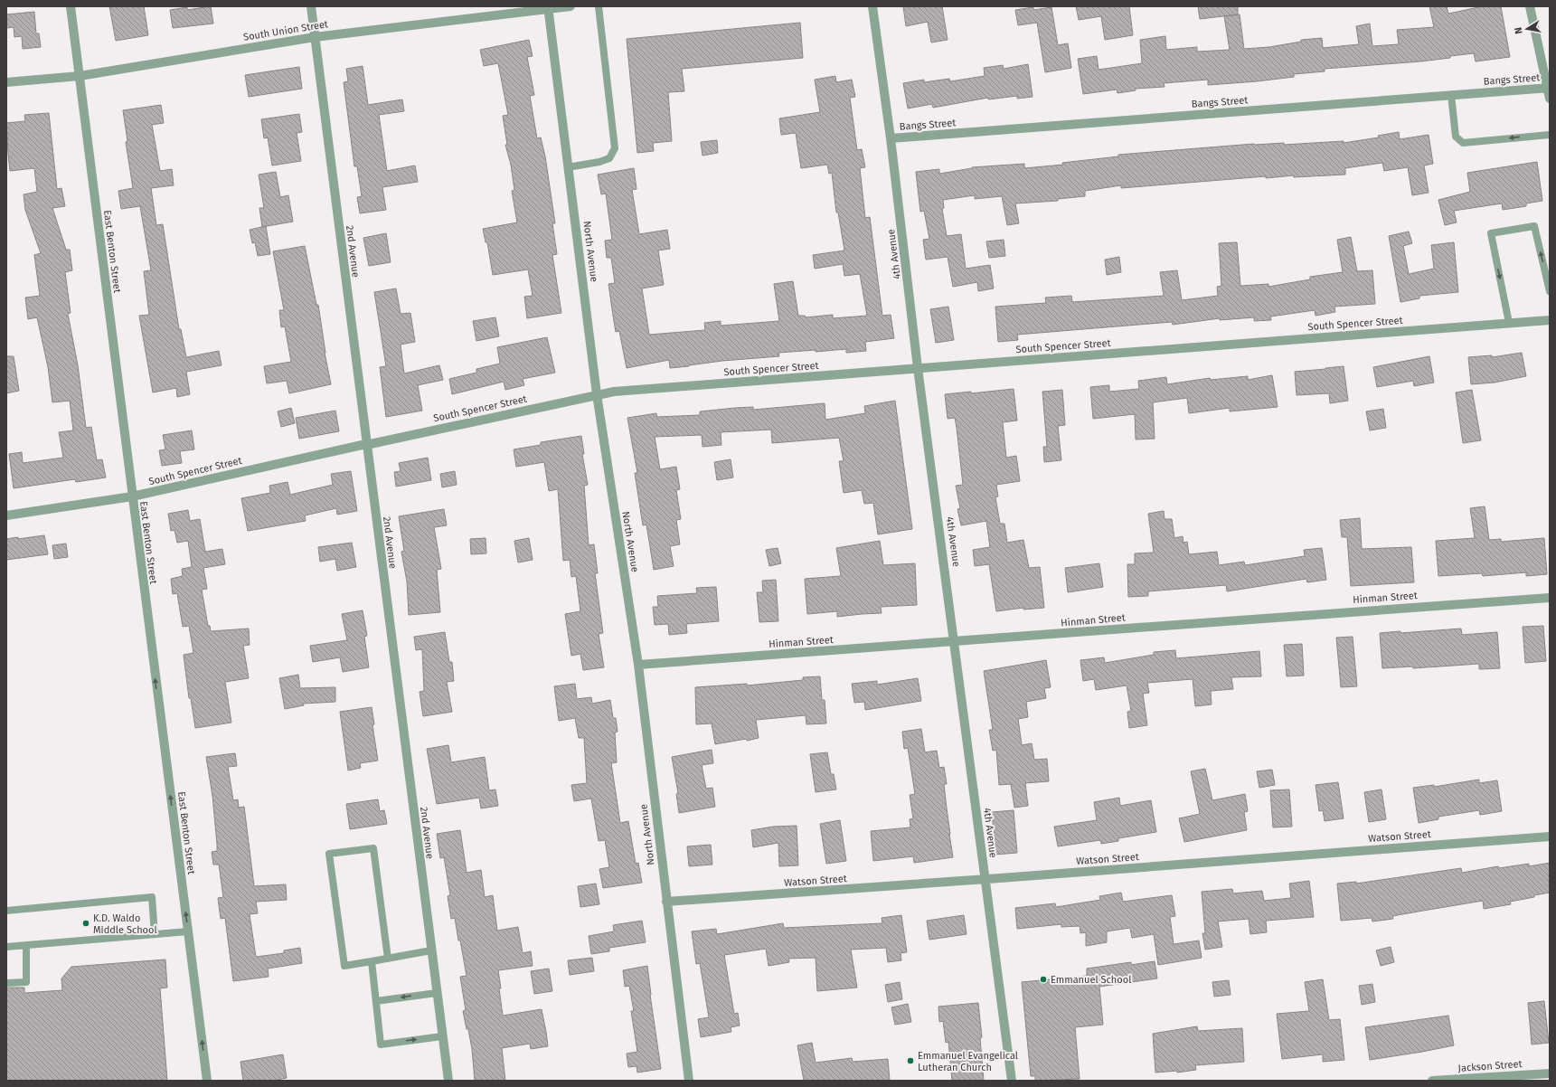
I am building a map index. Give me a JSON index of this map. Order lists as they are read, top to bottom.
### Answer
{
  "streets": {
    "street": [
      "South Union Street",
      "Bangs Street",
      "East Benton Street",
      "2nd Avenue",
      "North Avenue",
      "4th Avenue",
      "South Spencer Street",
      "Hinman Street",
      "Watson Street",
      "Jackson Street"
    ]
  },
  "crossings": [
    ["South Union Street", "East Benton Street"],
    ["South Union Street", "2nd Avenue"],
    ["South Union Street", "North Avenue"],
    ["Bangs Street", "4th Avenue"],
    ["East Benton Street", "South Spencer Street"],
    ["2nd Avenue", "South Spencer Street"],
    ["North Avenue", "South Spencer Street"],
    ["North Avenue", "Hinman Street"],
    ["North Avenue", "Watson Street"],
    ["4th Avenue", "South Spencer Street"],
    ["4th Avenue", "Hinman Street"],
    ["4th Avenue", "Watson Street"]
  ],
  "one_way": ["East Benton Street"],
  "places": ["K.D. Waldo Middle School", "Emmanuel School", "Emmanuel Evangelical Lutheran Church"],
  "north": "left"
}
